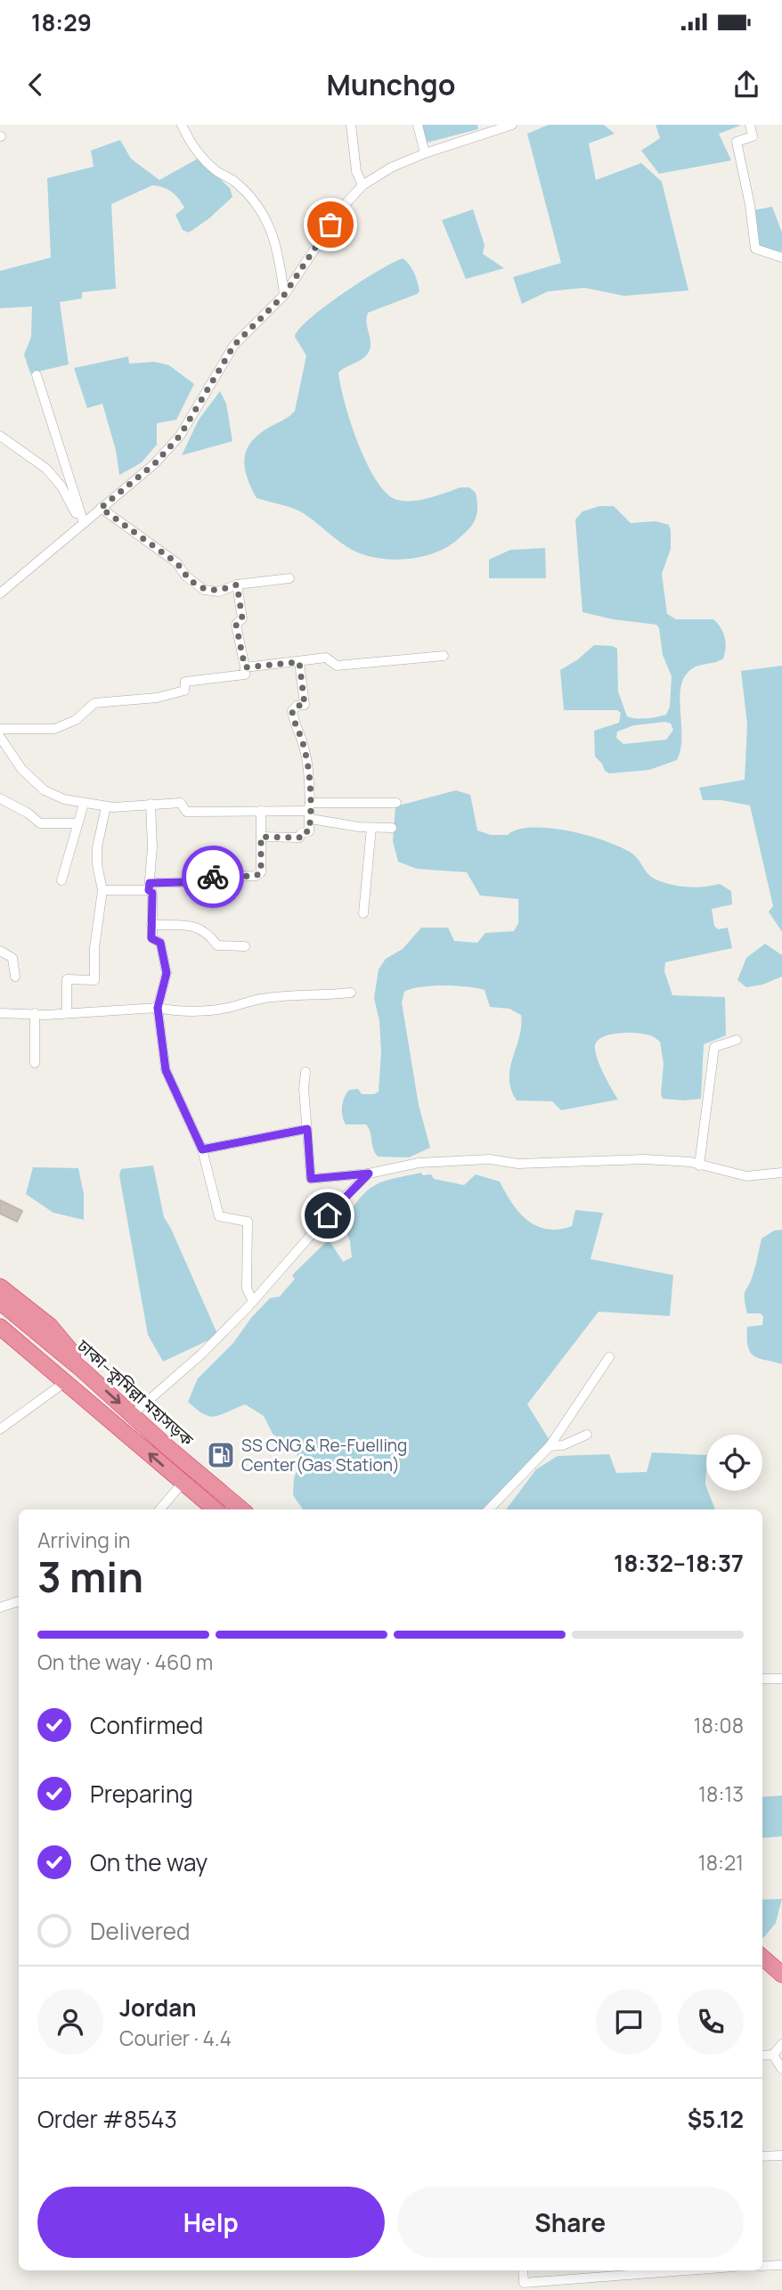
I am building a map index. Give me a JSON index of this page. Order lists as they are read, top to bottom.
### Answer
{
  "streets": {
    "highway": ["ঢাকা–কুমিল্লা মহাসড়ক"]
  },
  "places": {
    "fuel station": ["SS CNG & Re-Fuelling Center(Gas Station)"]
  },
  "page": {
    "status": "18:29",
    "header": "Munchgo",
    "heading": ["3 min", "Arriving in", "18:32–18:37"],
    "panel": [
      "Jordan",
      "Courier · 4.4",
      "Order #8543",
      "$5.12"
    ],
    "bar": "On the way · 460 m",
    "list": [
      ["Confirmed", "18:08"],
      ["Preparing", "18:13"],
      ["On the way", "18:21"],
      "Delivered"
    ],
    "buttons": ["Help", "Share"]
  }
}
